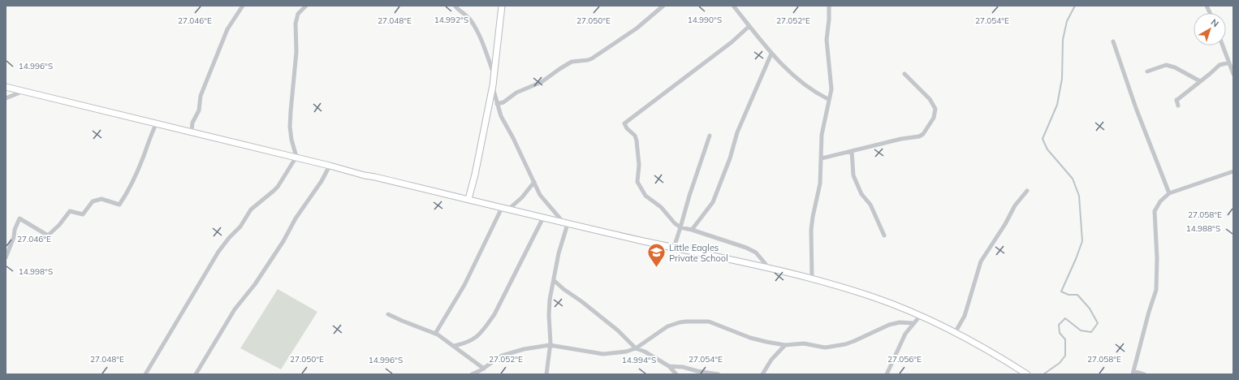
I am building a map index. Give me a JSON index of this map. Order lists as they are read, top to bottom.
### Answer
{
  "places": {
    "school or university": ["Little Eagles Private School"]
  },
  "north": "top right",
  "coordinates": [
    "14.992°S",
    "14.990°S",
    "27.050°E",
    "27.046°E",
    "27.048°E",
    "27.052°E",
    "27.054°E",
    "14.996°S",
    "27.058°E",
    "14.988°S",
    "14.998°S",
    "27.056°E",
    "14.994°S"
  ]
}
